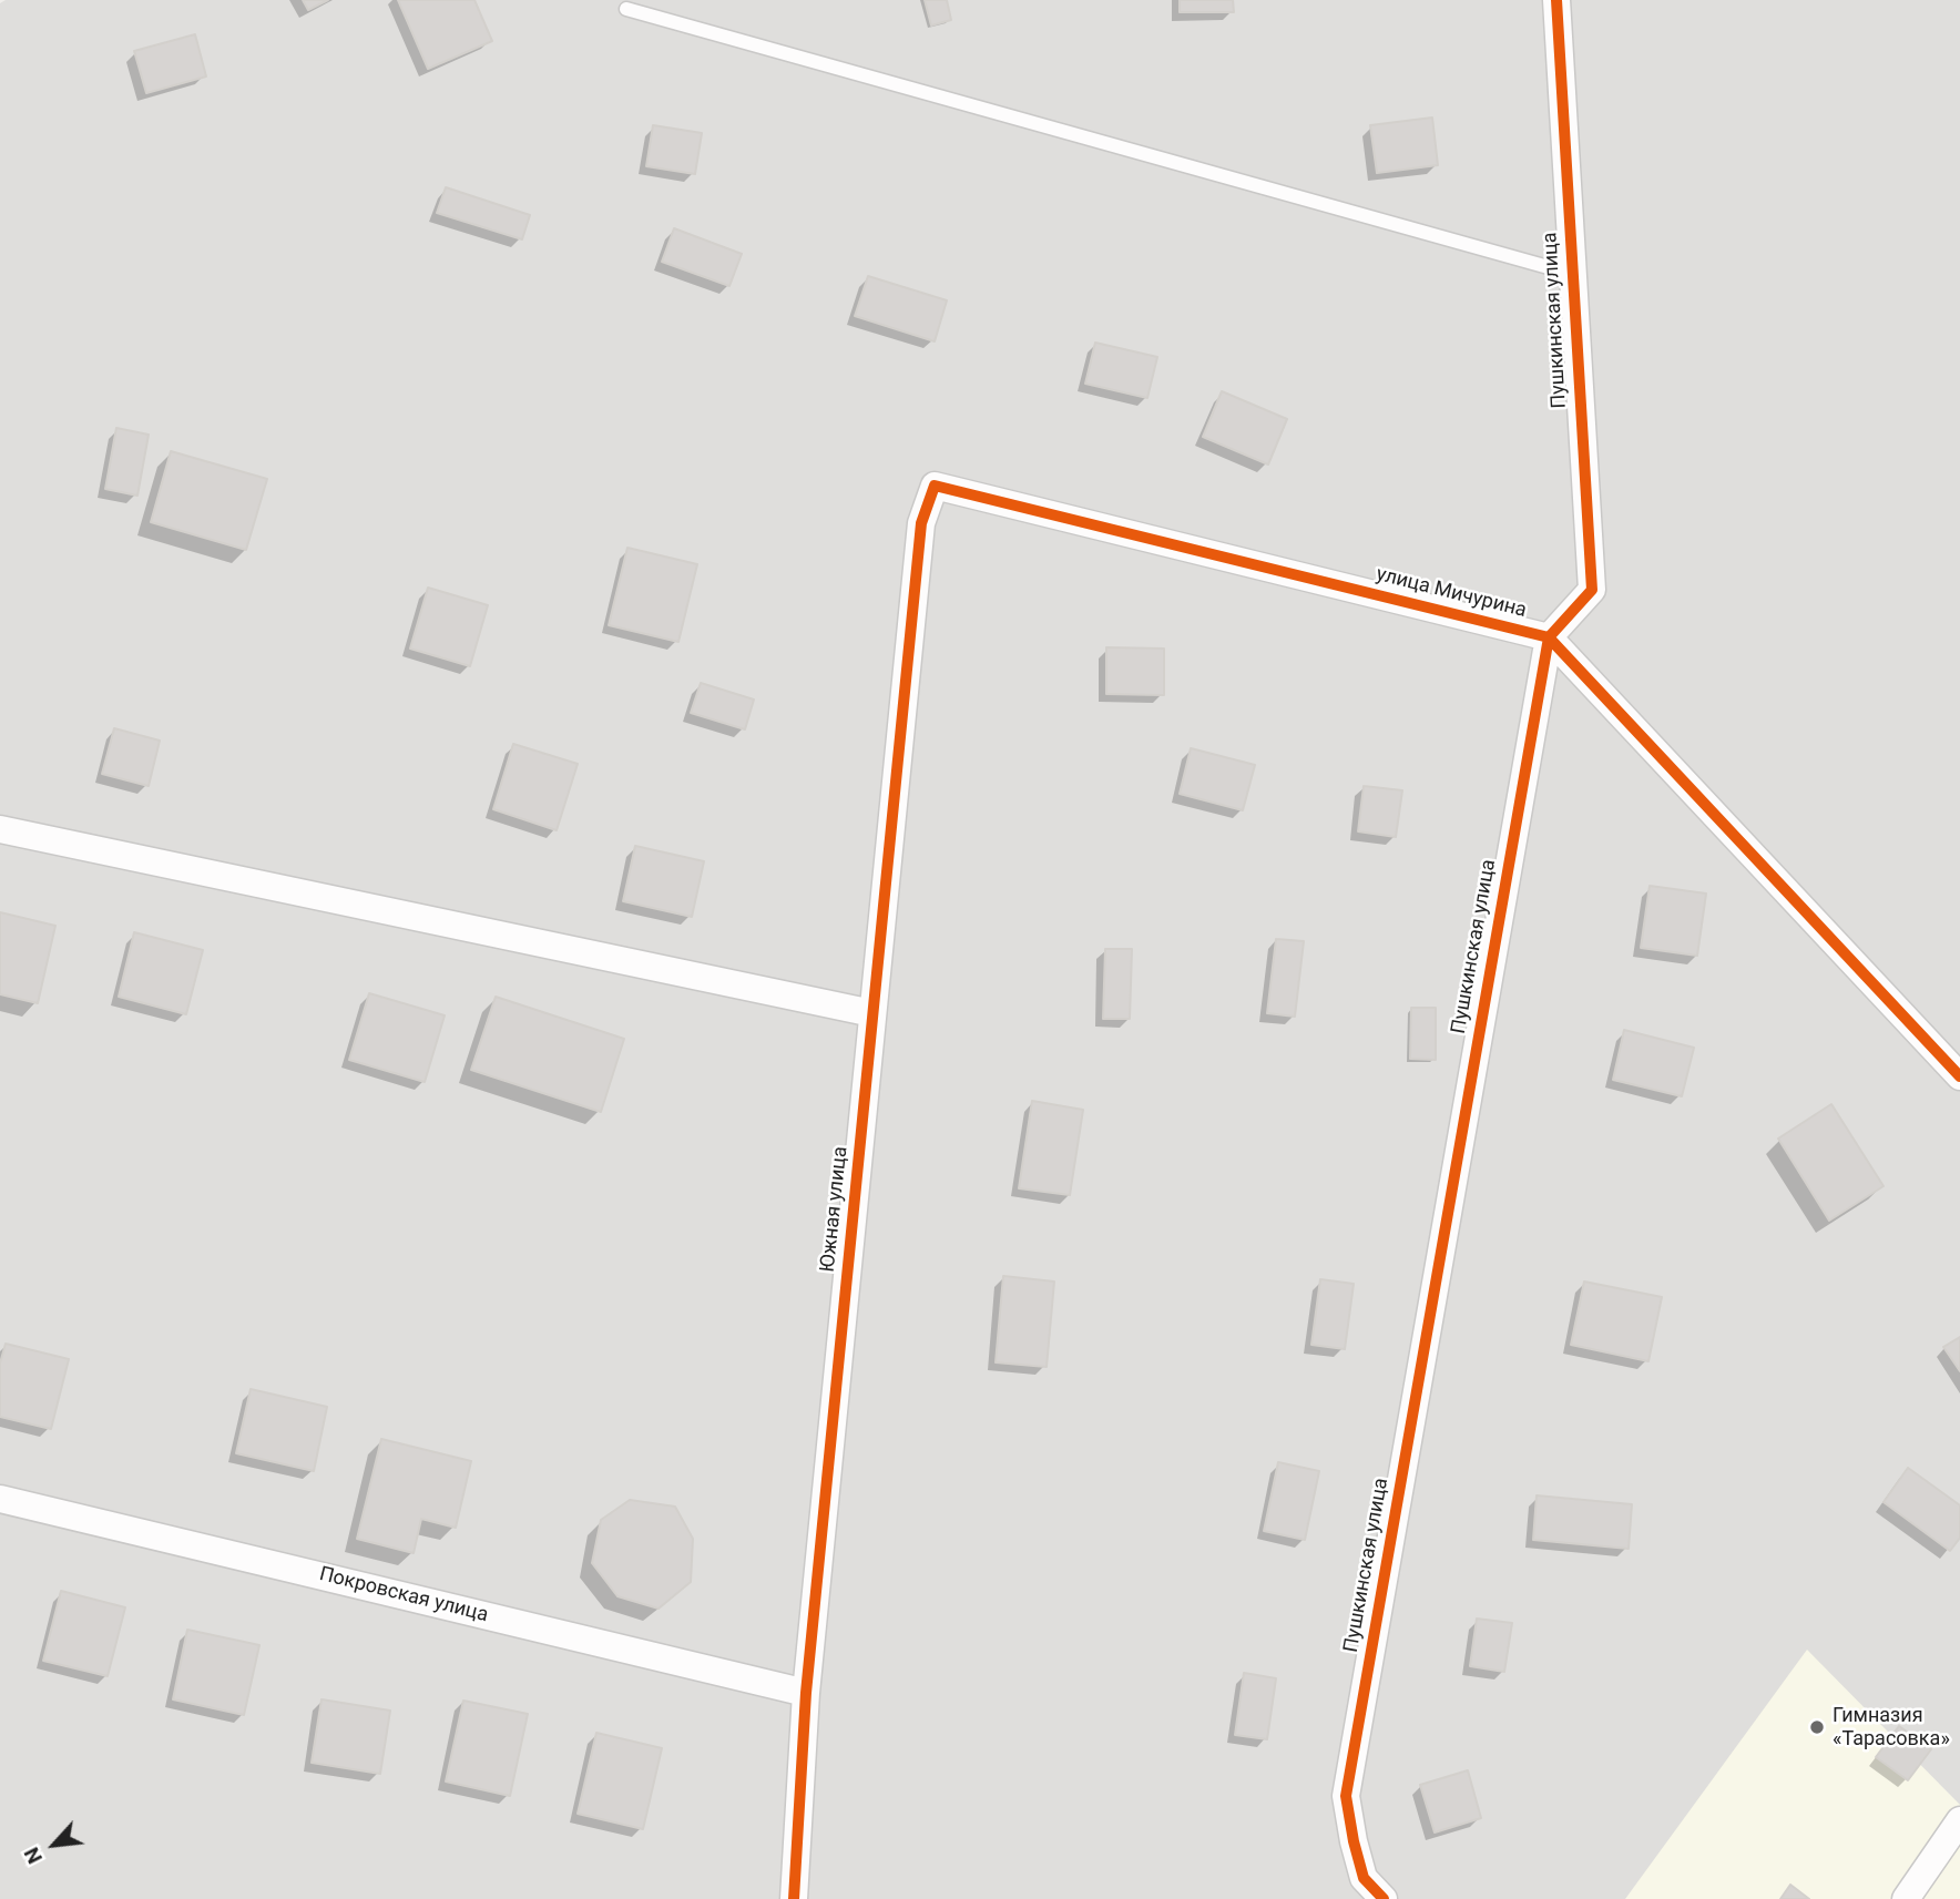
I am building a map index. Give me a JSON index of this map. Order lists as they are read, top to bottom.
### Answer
{
  "streets": {
    "street": [
      "Пушкинская улица",
      "улица Мичурина",
      "Южная улица",
      "Покровская улица"
    ]
  },
  "crossings": [
    ["Пушкинская улица", "улица Мичурина"],
    ["улица Мичурина", "Южная улица"],
    ["Южная улица", "Покровская улица"]
  ],
  "places": ["Гимназия «Тарасовка»"],
  "north": "bottom left"
}
